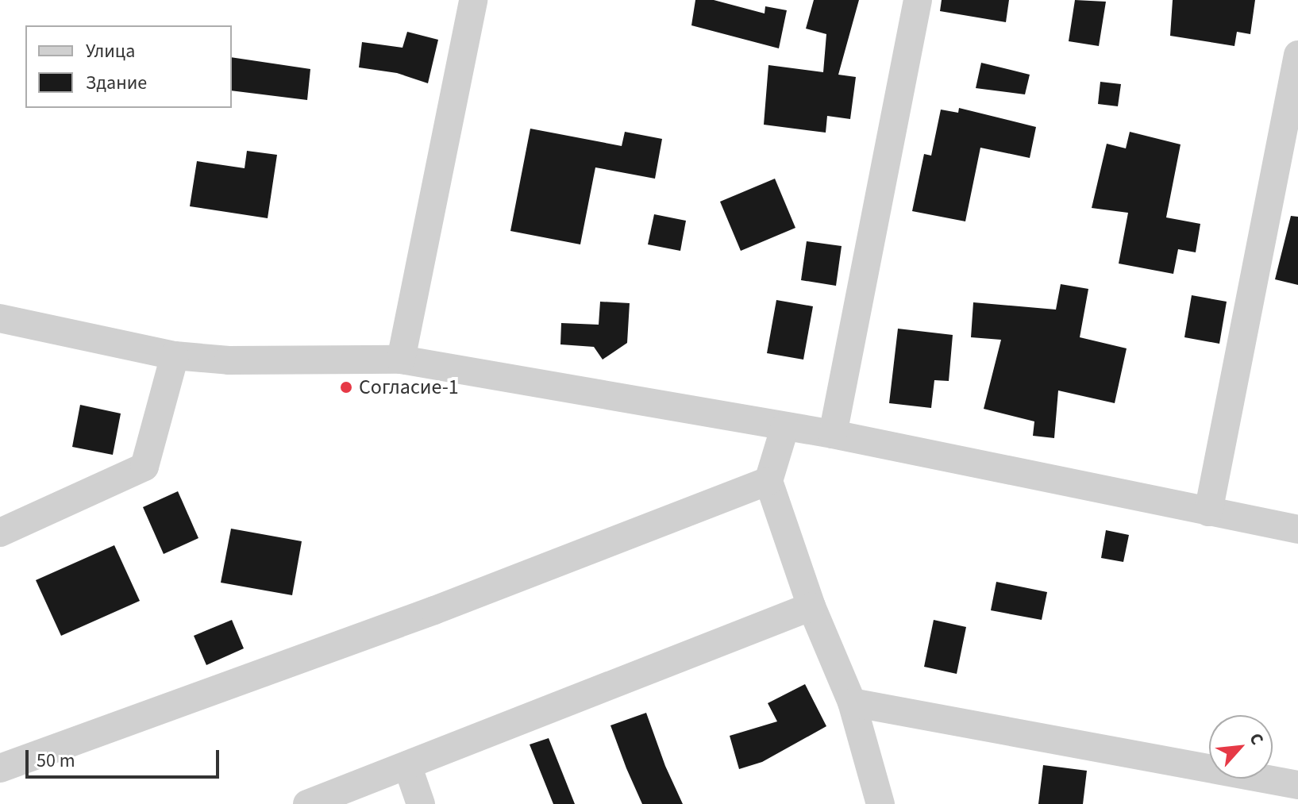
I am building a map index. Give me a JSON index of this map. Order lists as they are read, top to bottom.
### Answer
{
  "places": ["Согласие-1"],
  "legend": ["Улица", "Здание"],
  "scale_bar": "50 m",
  "north": "top right"
}
